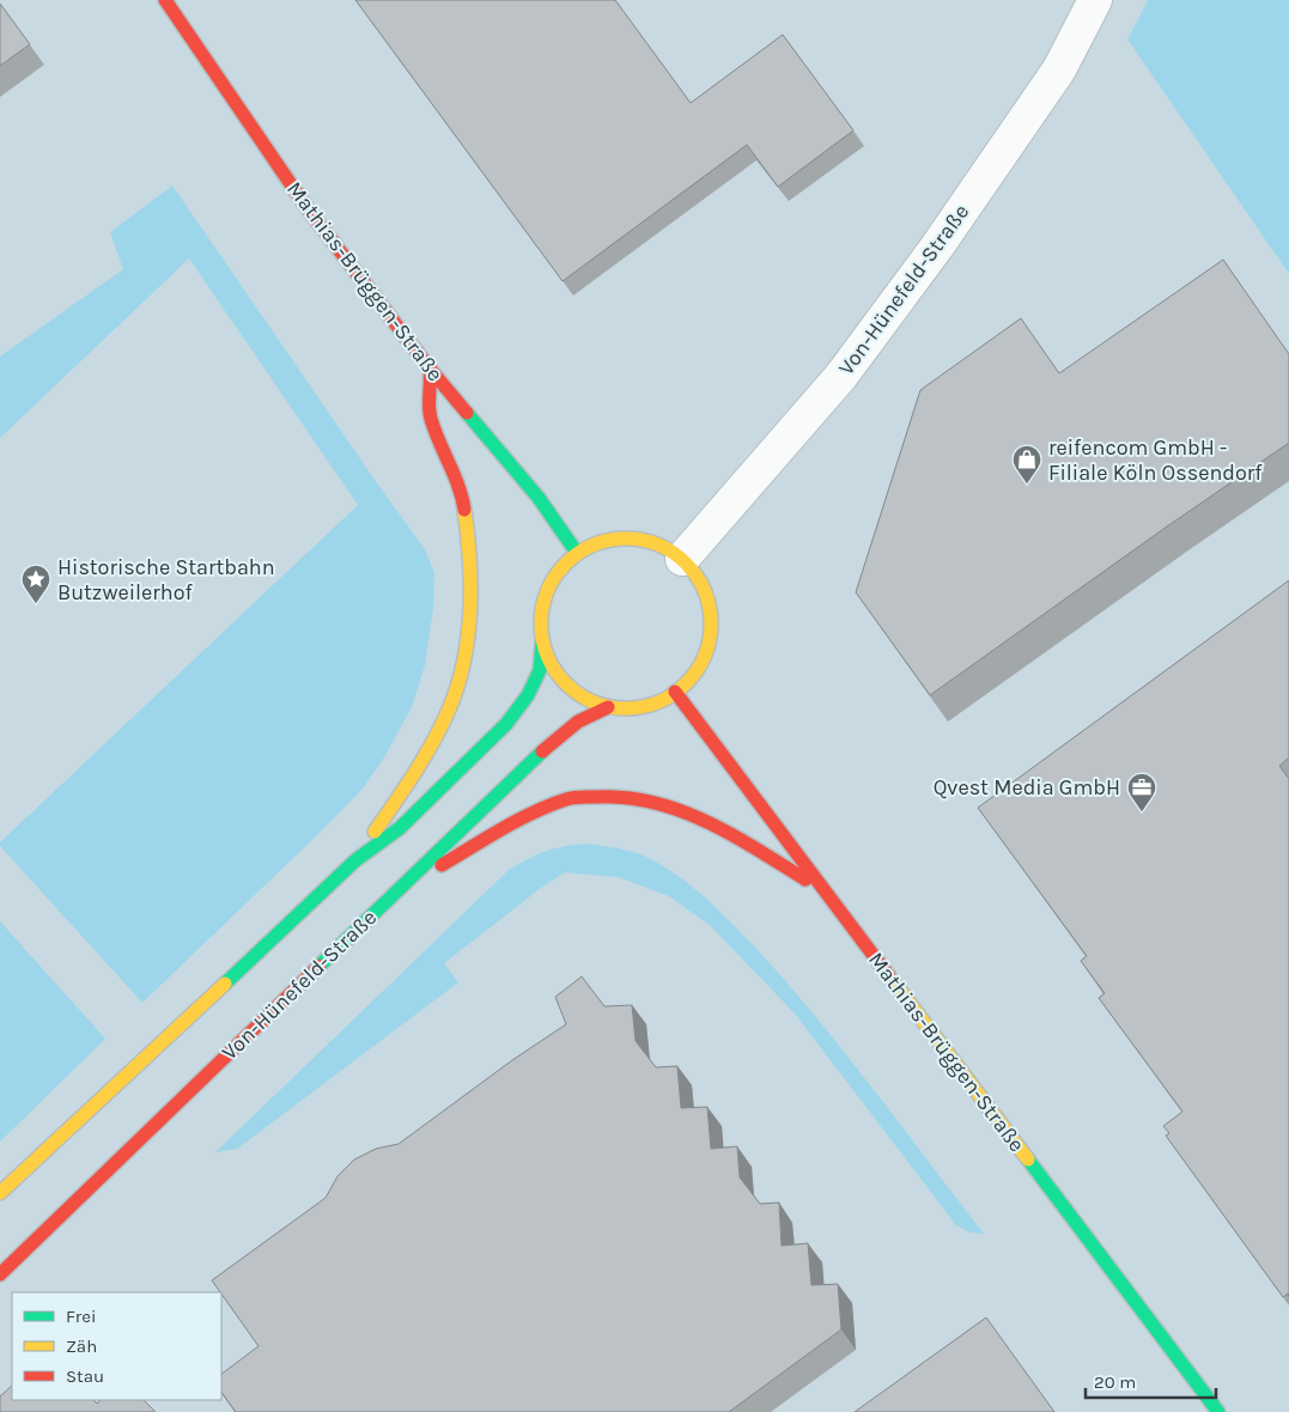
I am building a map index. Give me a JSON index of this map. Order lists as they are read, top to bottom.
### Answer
{
  "streets": {
    "street": ["Mathias-Brüggen-Straße", "Von-Hünefeld-Straße"]
  },
  "crossings": [
    ["Mathias-Brüggen-Straße", "Von-Hünefeld-Straße"]
  ],
  "places": {
    "shop": ["reifencom GmbH - Filiale Köln Ossendorf"],
    "place": ["Historische Startbahn Butzweilerhof"],
    "office": ["Qvest Media GmbH"]
  },
  "legend": ["Frei", "Zäh", "Stau"],
  "scale_bar": "20 m"
}
